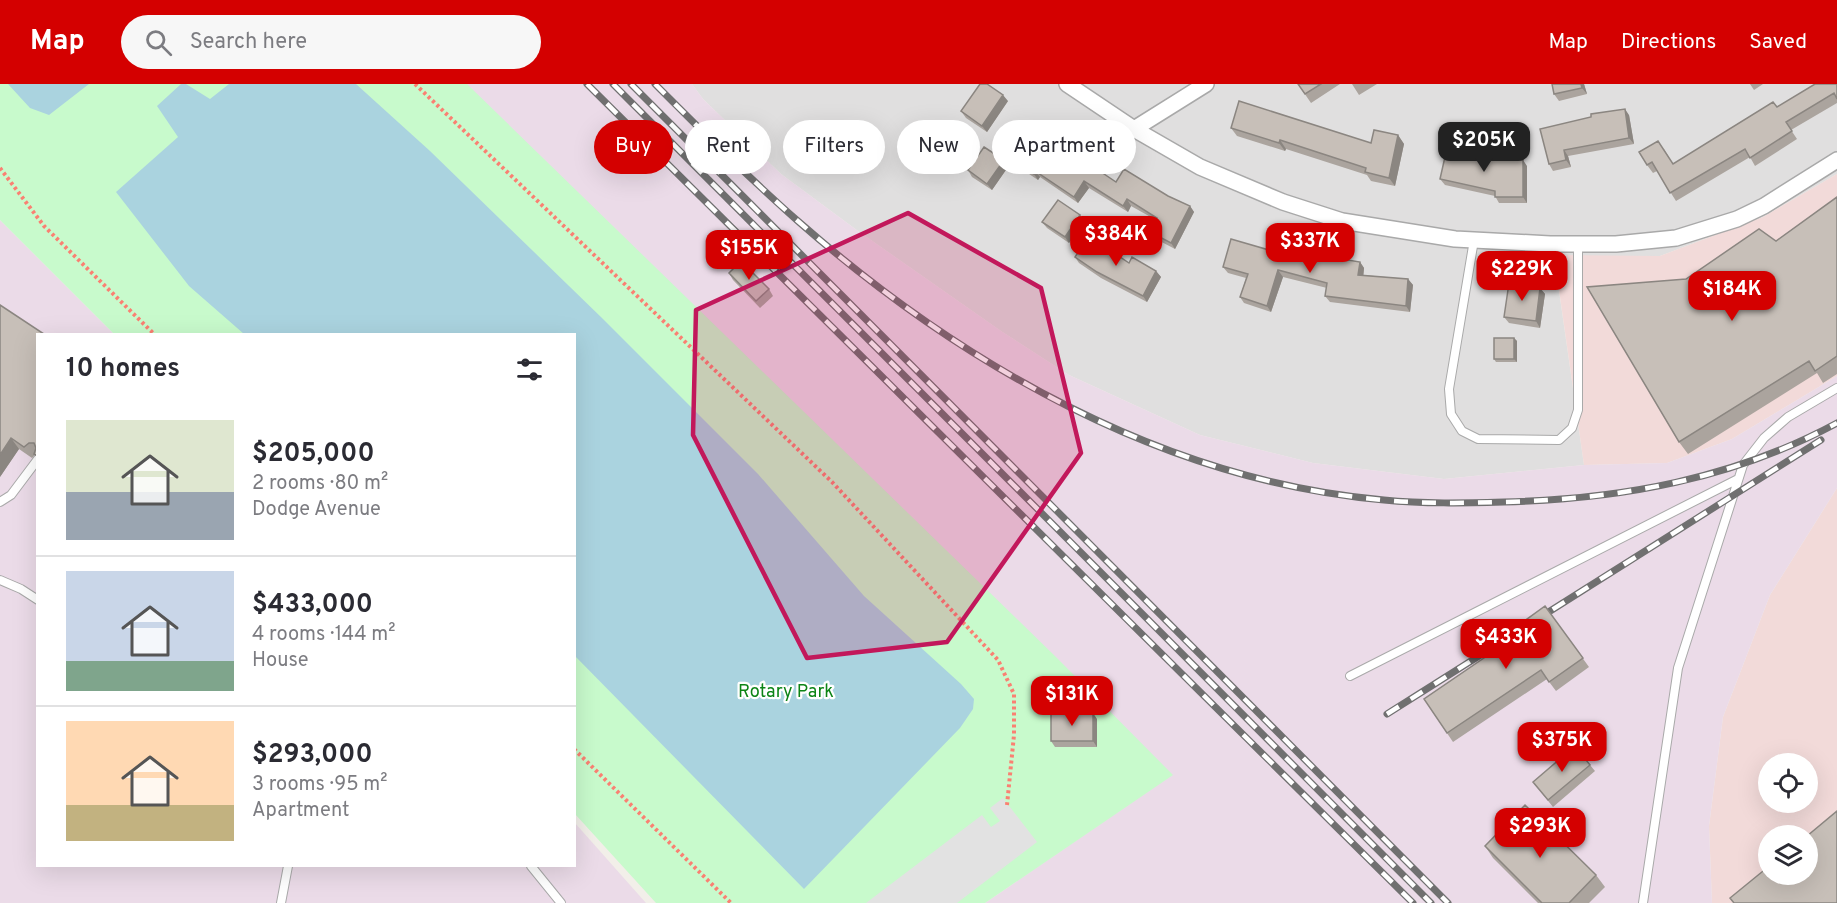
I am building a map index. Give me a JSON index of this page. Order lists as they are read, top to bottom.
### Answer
{
  "parks": ["Rotary Park"],
  "page": {
    "header": "Map",
    "search": "Search here",
    "nav": ["Map", "Directions", "Saved"],
    "chip": [
      "Buy",
      "Rent",
      "Filters",
      "New",
      "Apartment"
    ],
    "price": [
      "$205K",
      "$384K",
      "$337K",
      "$155K",
      "$229K",
      "$184K",
      "$433K",
      "$131K",
      "$375K",
      "$293K"
    ],
    "heading": "10 homes",
    "list": [
      {
        "name": "$205,000",
        "note": "2 rooms · 80 m² · Dodge Avenue"
      },
      {
        "name": "$433,000",
        "note": "4 rooms · 144 m² · House"
      },
      {
        "name": "$293,000",
        "note": "3 rooms · 95 m² · Apartment"
      }
    ]
  }
}
